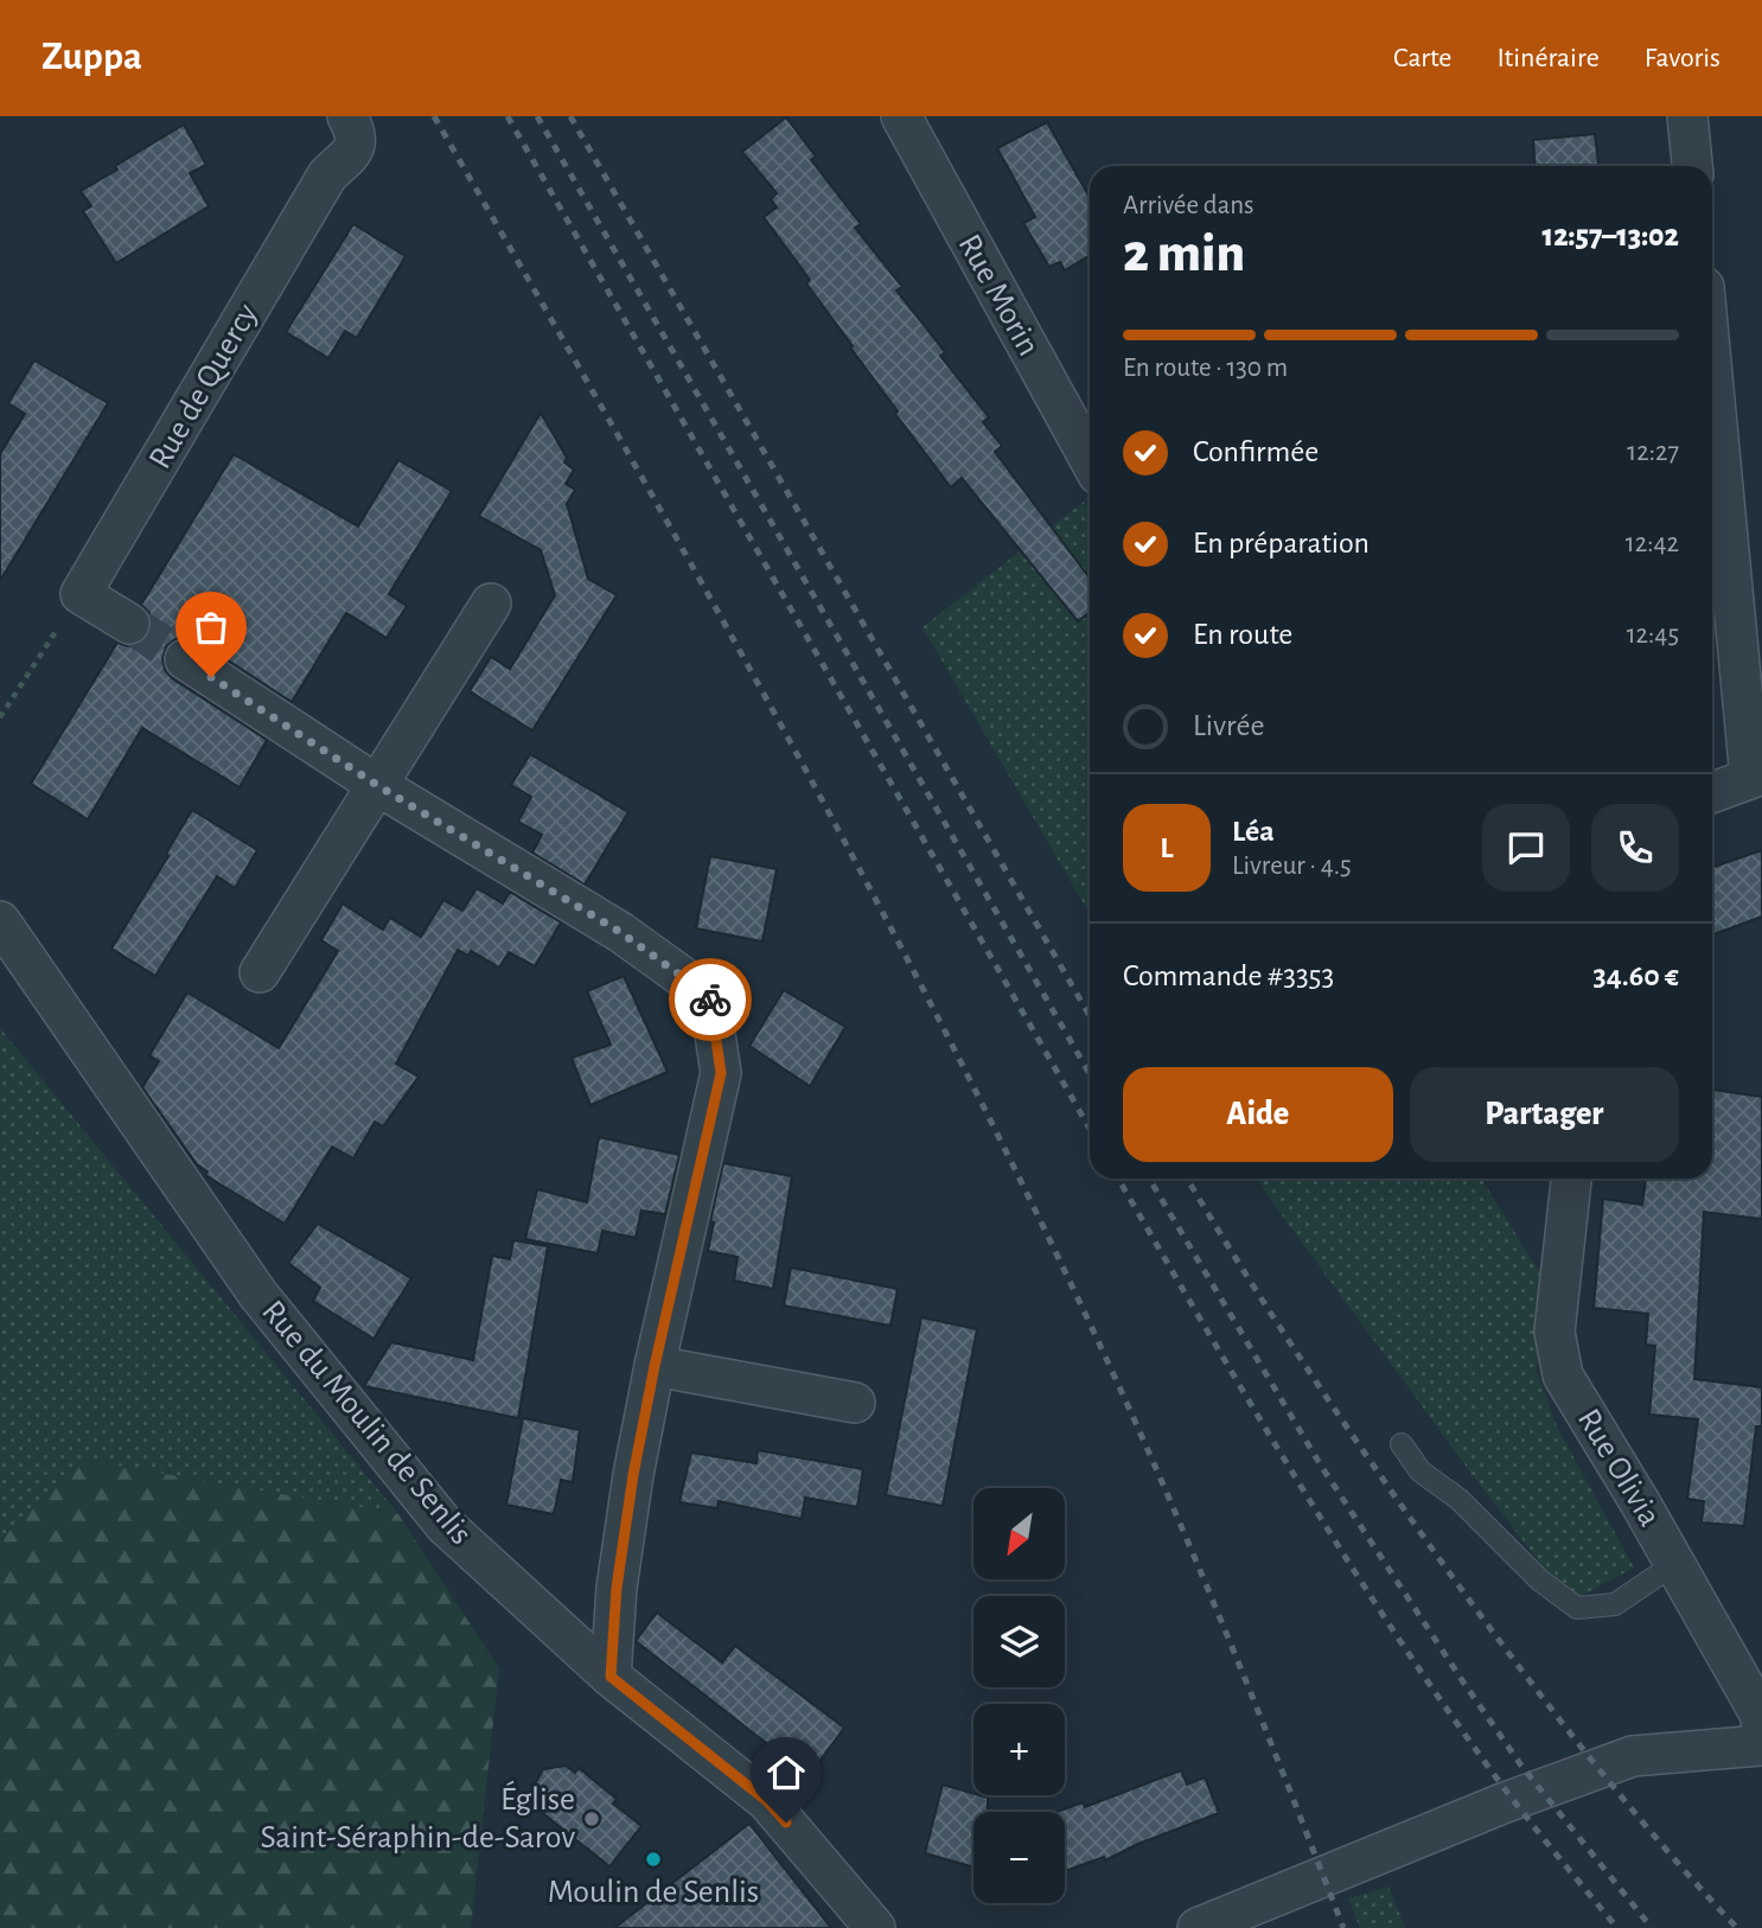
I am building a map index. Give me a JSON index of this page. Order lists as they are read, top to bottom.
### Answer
{
  "streets": {
    "street": [
      "Rue Morin",
      "Rue de Quercy",
      "Rue du Moulin de Senlis",
      "Rue Olivia"
    ]
  },
  "places": ["Église Saint-Séraphin-de-Sarov", "Moulin de Senlis"],
  "north": "bottom left",
  "page": {
    "header": "Zuppa",
    "nav": ["Carte", "Itinéraire", "Favoris"],
    "heading": ["2 min", "Arrivée dans", "12:57–13:02"],
    "panel": [
      "Léa",
      "Livreur · 4.5",
      "Commande #3353",
      "34.60 €"
    ],
    "bar": "En route · 130 m",
    "list": [
      ["Confirmée", "12:27"],
      ["En préparation", "12:42"],
      ["En route", "12:45"],
      "Livrée"
    ],
    "round": "L",
    "buttons": ["Aide", "Partager"],
    "map_buttons": ["+", "−"]
  }
}
